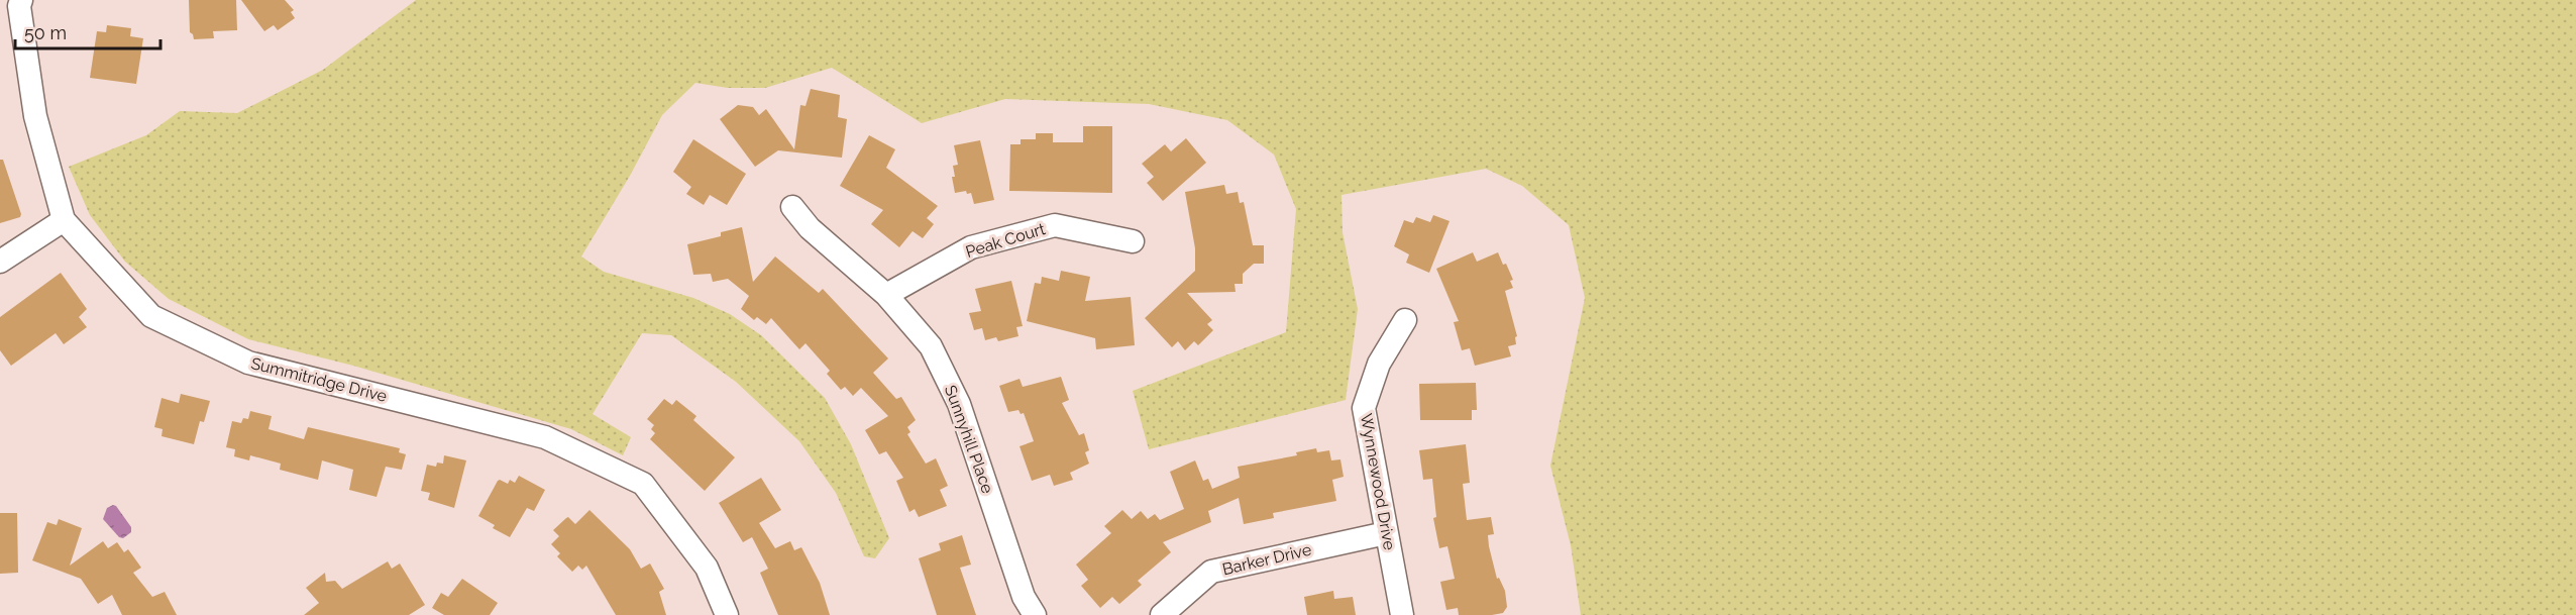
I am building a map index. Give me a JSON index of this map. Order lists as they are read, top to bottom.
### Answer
{
  "streets": {
    "street": [
      "Peak Court",
      "Summitridge Drive",
      "Sunnyhill Place",
      "Wynnewood Drive",
      "Barker Drive"
    ]
  },
  "crossings": [
    ["Peak Court", "Sunnyhill Place"],
    ["Wynnewood Drive", "Barker Drive"]
  ],
  "scale_bar": "50 m"
}
